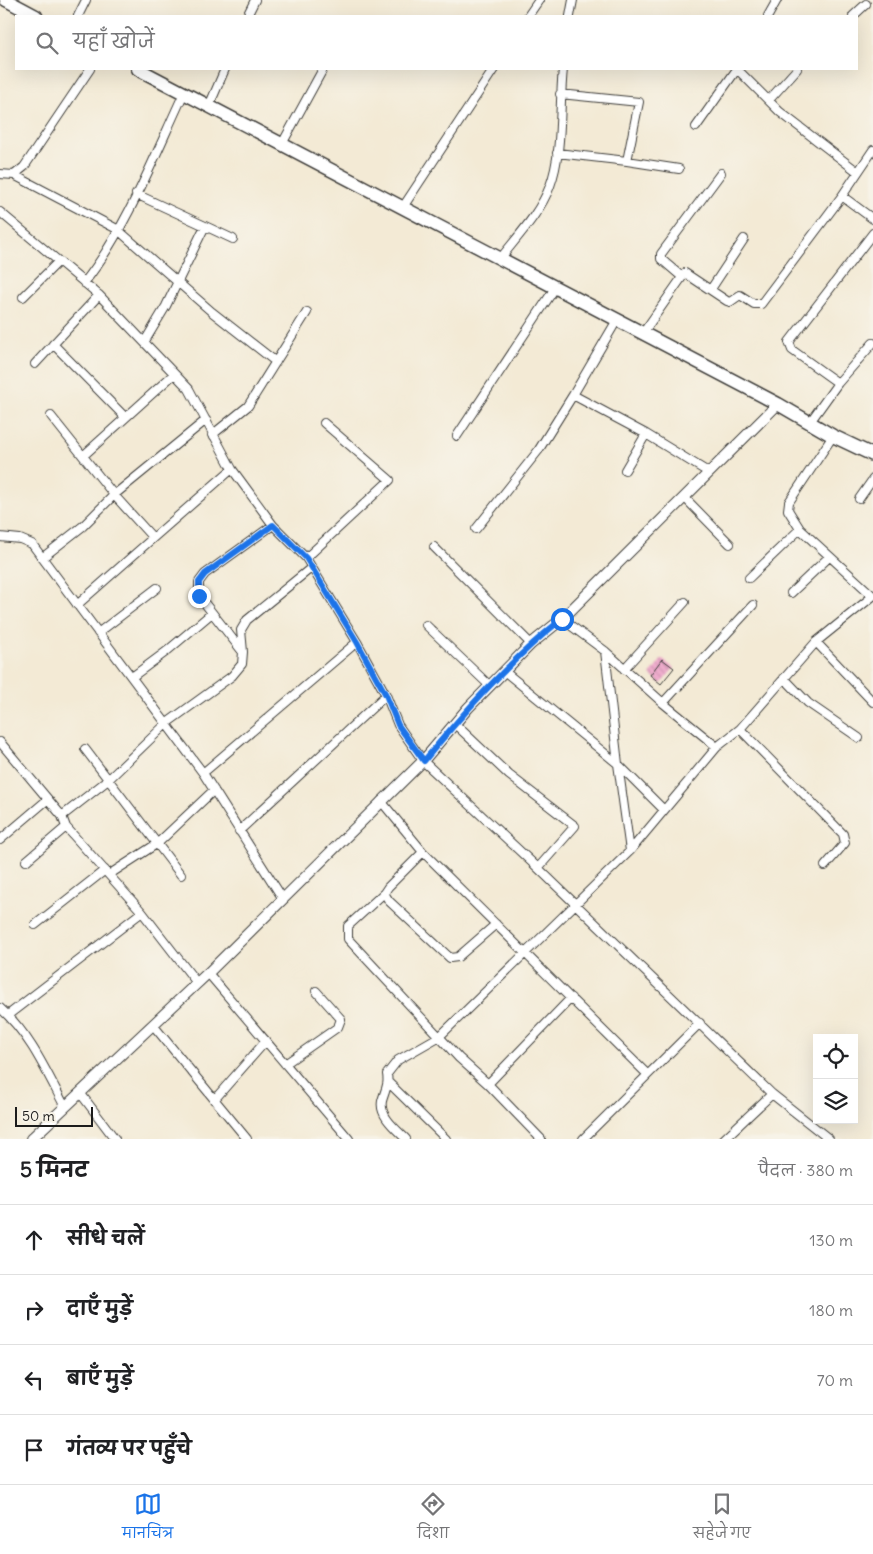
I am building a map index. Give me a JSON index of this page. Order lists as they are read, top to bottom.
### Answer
{
  "scale_bar": "50 m",
  "page": {
    "search": "यहाँ खोजें",
    "scale": "50 m",
    "heading": ["5 मिनट", "पैदल · 380 m"],
    "list": [
      ["सीधे चलें", "130 m"],
      ["दाएँ मुड़ें", "180 m"],
      ["बाएँ मुड़ें", "70 m"],
      "गंतव्य पर पहुँचे"
    ],
    "nav": ["मानचित्र", "दिशा", "सहेजे गए"]
  }
}
